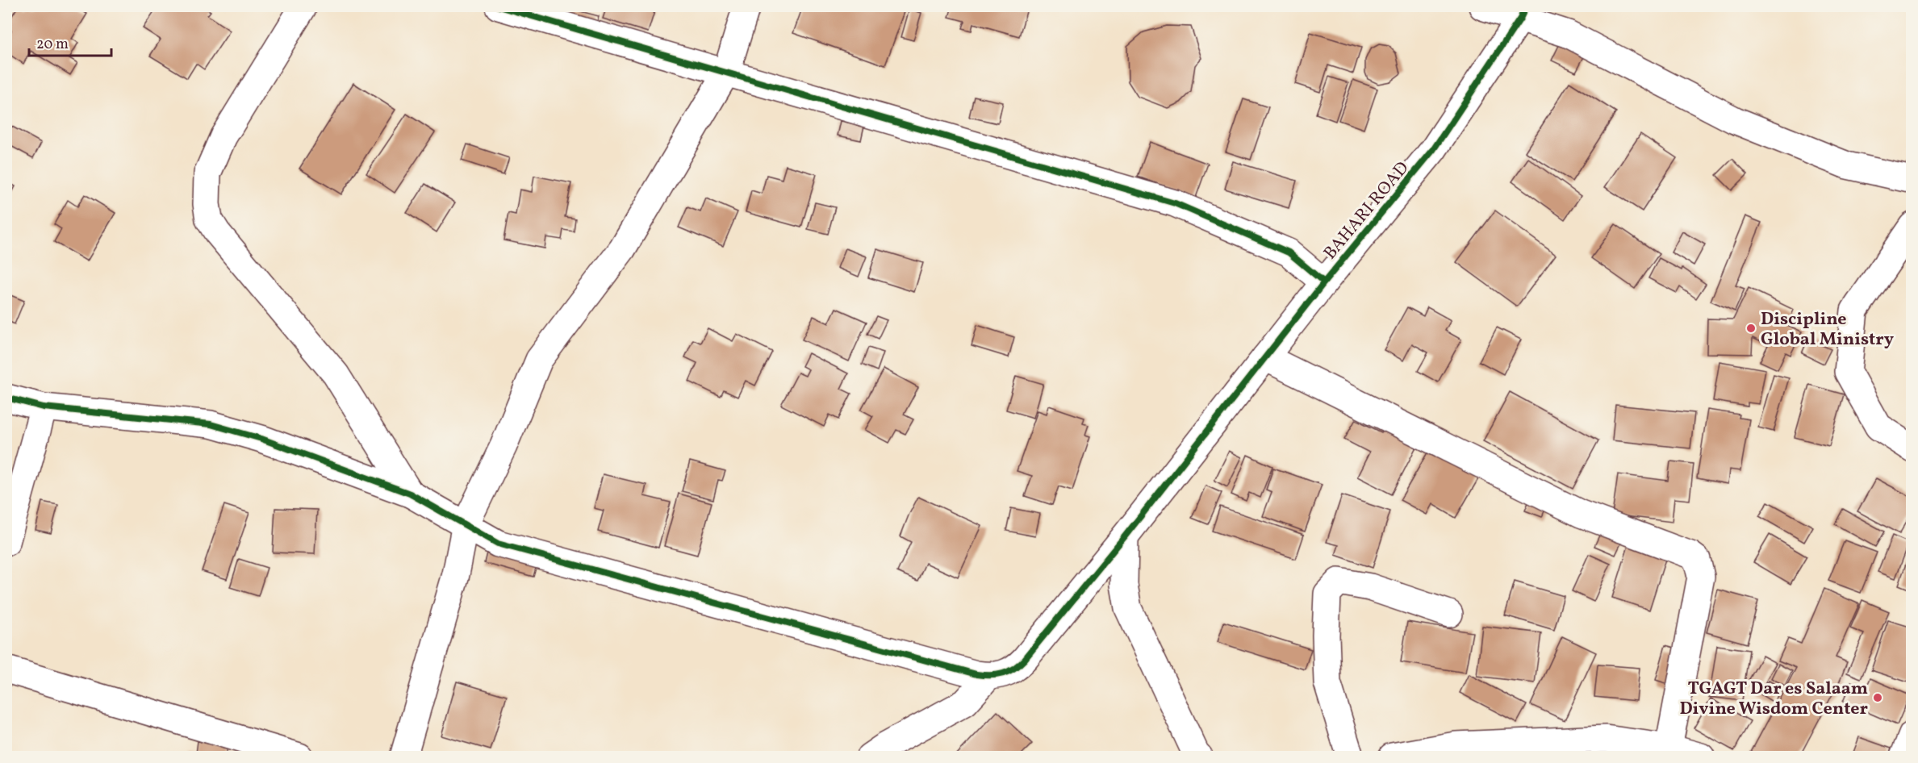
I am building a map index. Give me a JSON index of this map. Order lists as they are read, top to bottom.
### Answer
{
  "streets": {
    "street": ["BAHARI ROAD"]
  },
  "places": ["Discipline Global Ministry", "TGAGT Dar es Salaam Divine Wisdom Center"],
  "scale_bar": "20 m"
}
